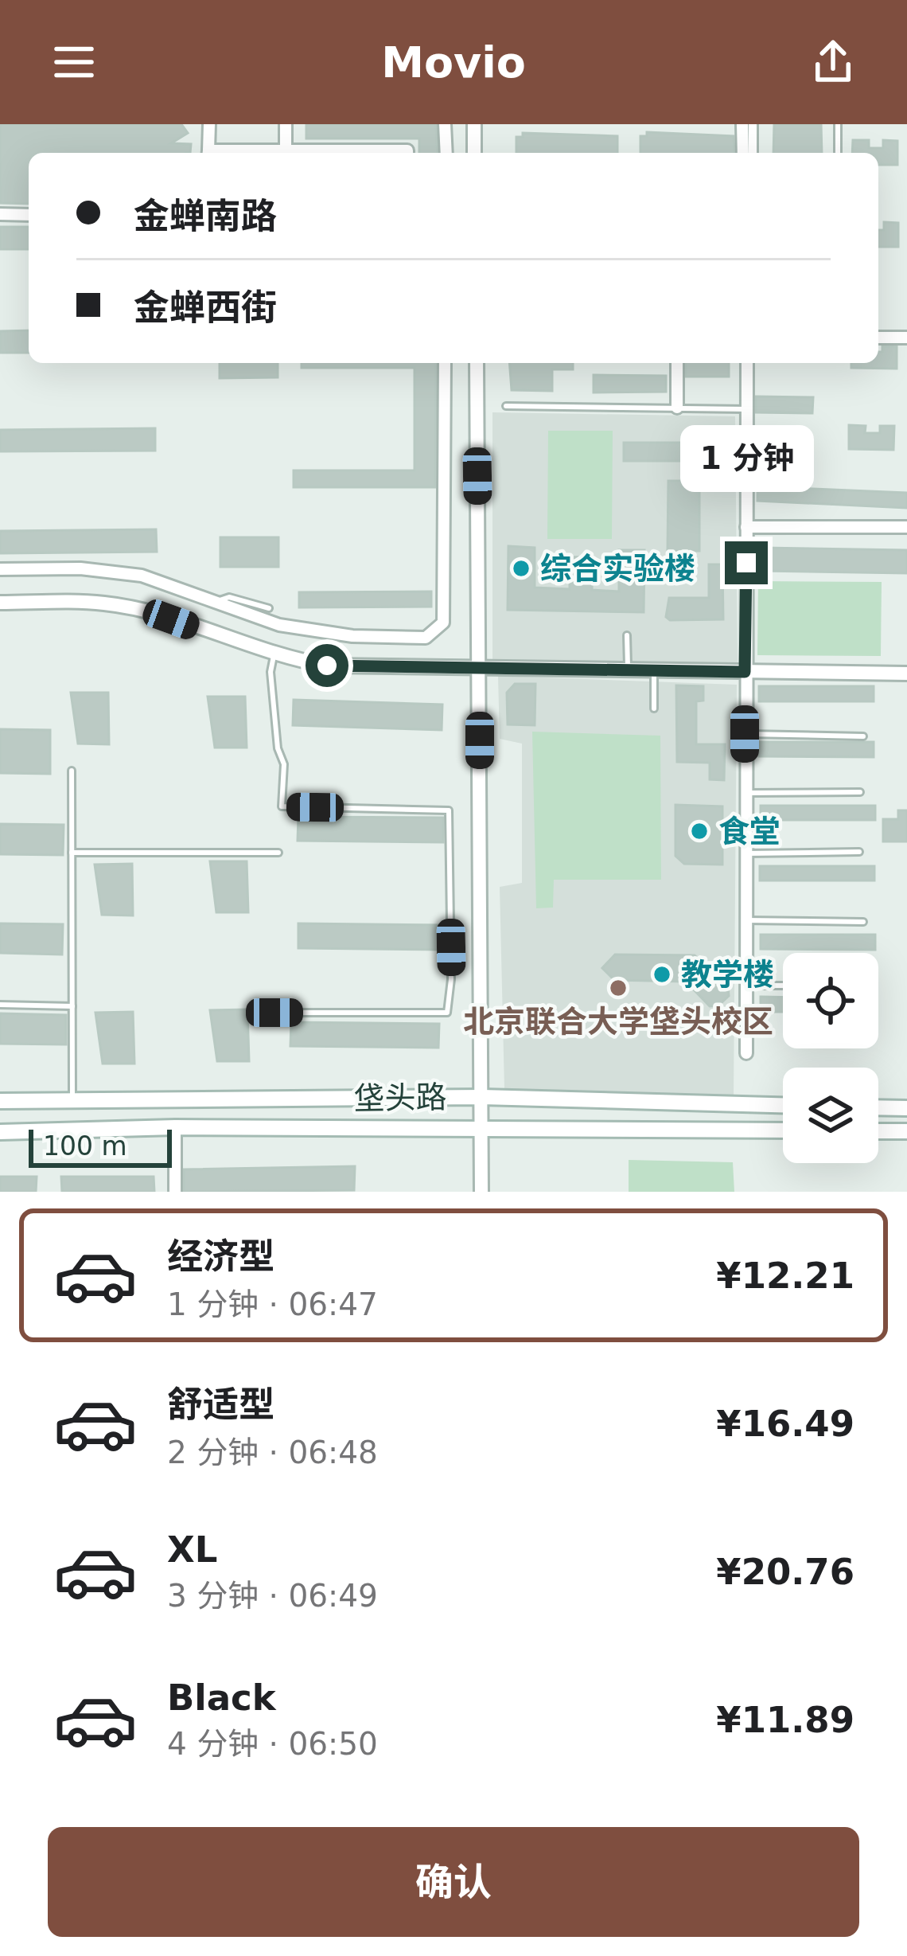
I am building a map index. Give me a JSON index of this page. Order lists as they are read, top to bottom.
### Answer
{
  "streets": {
    "main road": ["垡头路"]
  },
  "places": [
    "综合实验楼",
    "食堂",
    "教学楼",
    "北京联合大学垡头校区"
  ],
  "scale_bar": "100 m",
  "page": {
    "header": "Movio",
    "banner": ["金蝉南路", "金蝉西街"],
    "bubble": "1 分钟",
    "scale": "100 m",
    "list": [
      {
        "name": "经济型",
        "note": "1 分钟 · 06:47",
        "value": "¥12.21"
      },
      {
        "name": "舒适型",
        "note": "2 分钟 · 06:48",
        "value": "¥16.49"
      },
      {
        "name": "XL",
        "note": "3 分钟 · 06:49",
        "value": "¥20.76"
      },
      {
        "name": "Black",
        "note": "4 分钟 · 06:50",
        "value": "¥11.89"
      }
    ],
    "buttons": "确认"
  }
}
